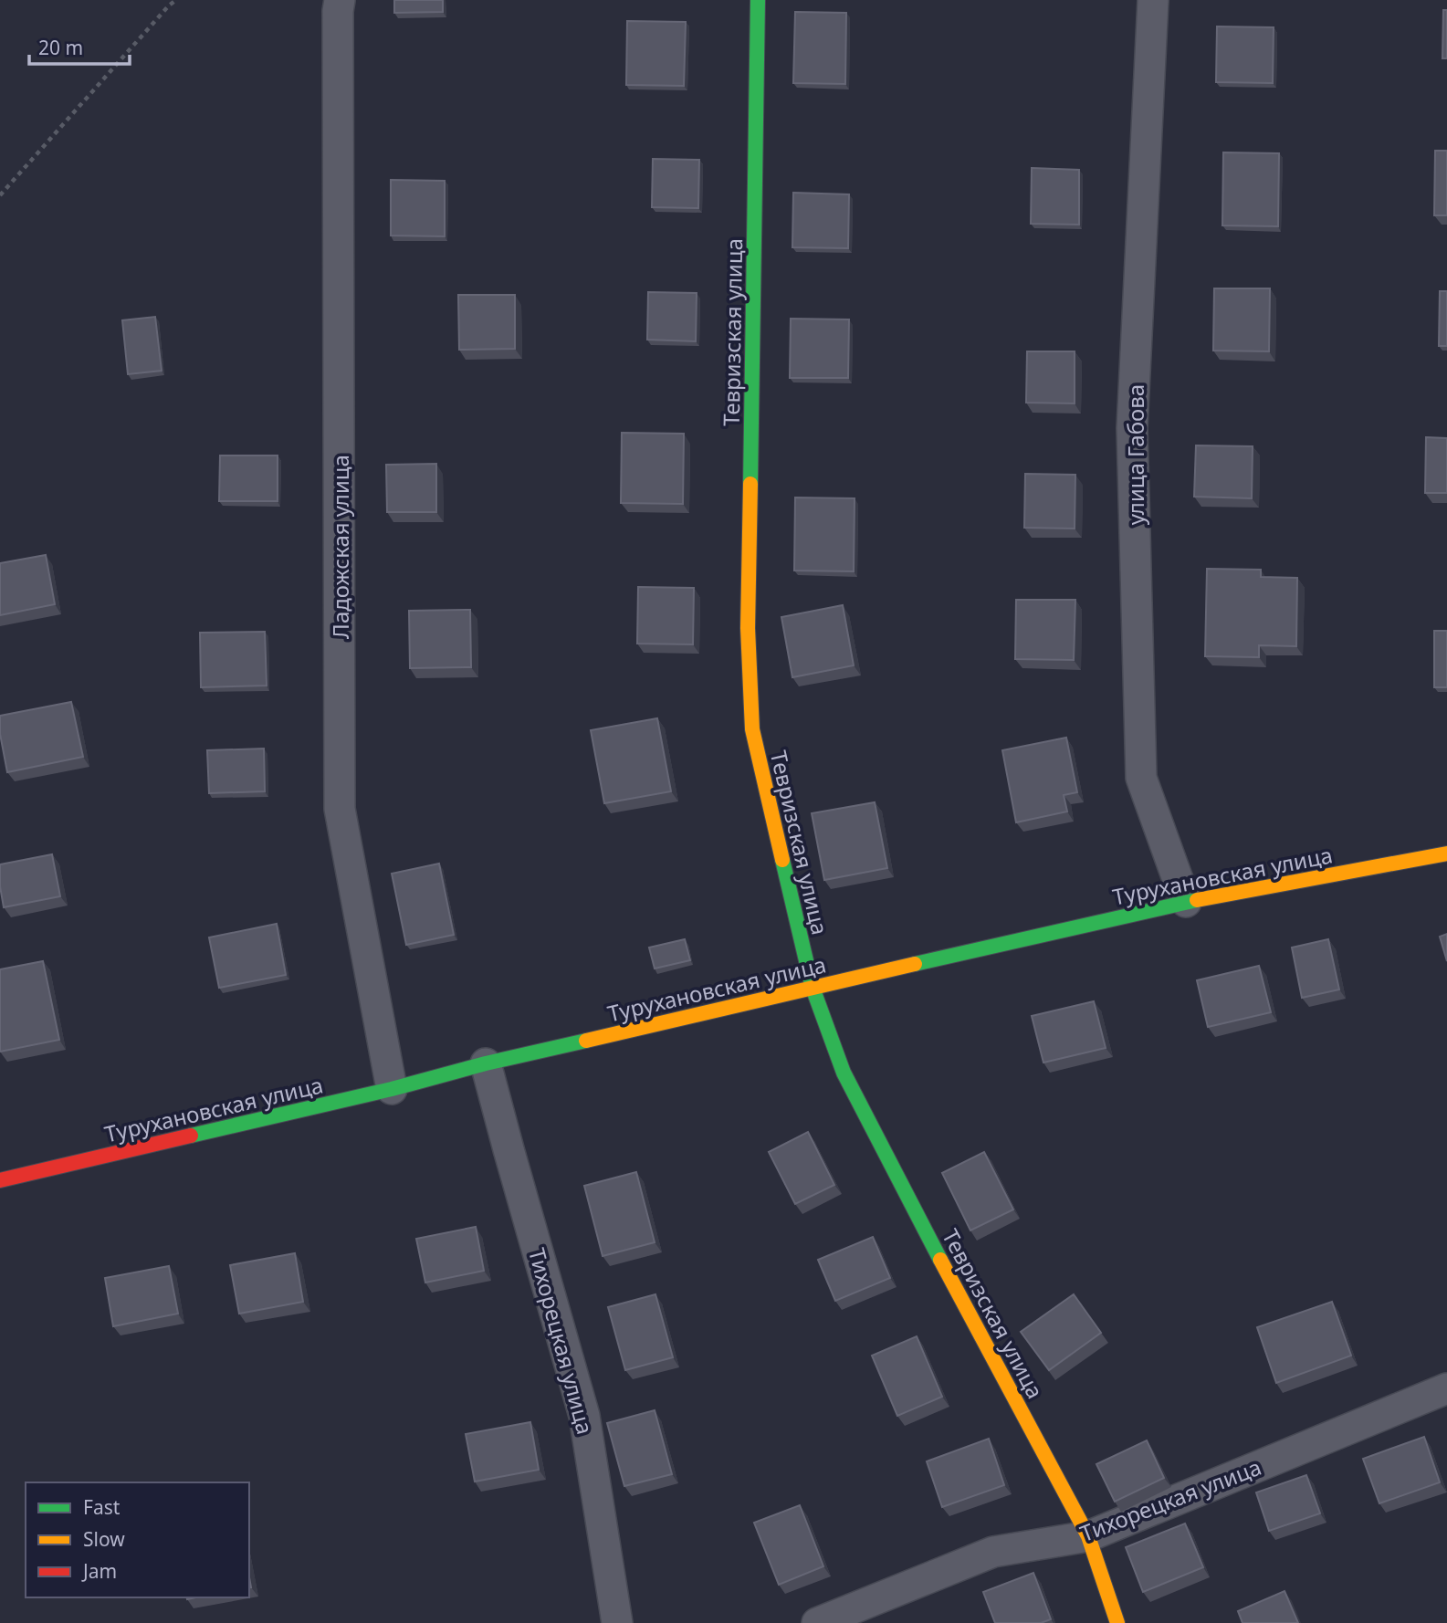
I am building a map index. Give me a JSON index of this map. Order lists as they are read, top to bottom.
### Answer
{
  "streets": {
    "street": [
      "Тевризская улица",
      "улица Габова",
      "Ладожская улица",
      "Турухановская улица",
      "Тихорецкая улица"
    ]
  },
  "crossings": [
    ["Тевризская улица", "Турухановская улица"],
    ["Тевризская улица", "Тихорецкая улица"],
    ["улица Габова", "Турухановская улица"],
    ["Ладожская улица", "Турухановская улица"],
    ["Турухановская улица", "Тихорецкая улица"]
  ],
  "legend": ["Fast", "Slow", "Jam"],
  "scale_bar": "20 m"
}
